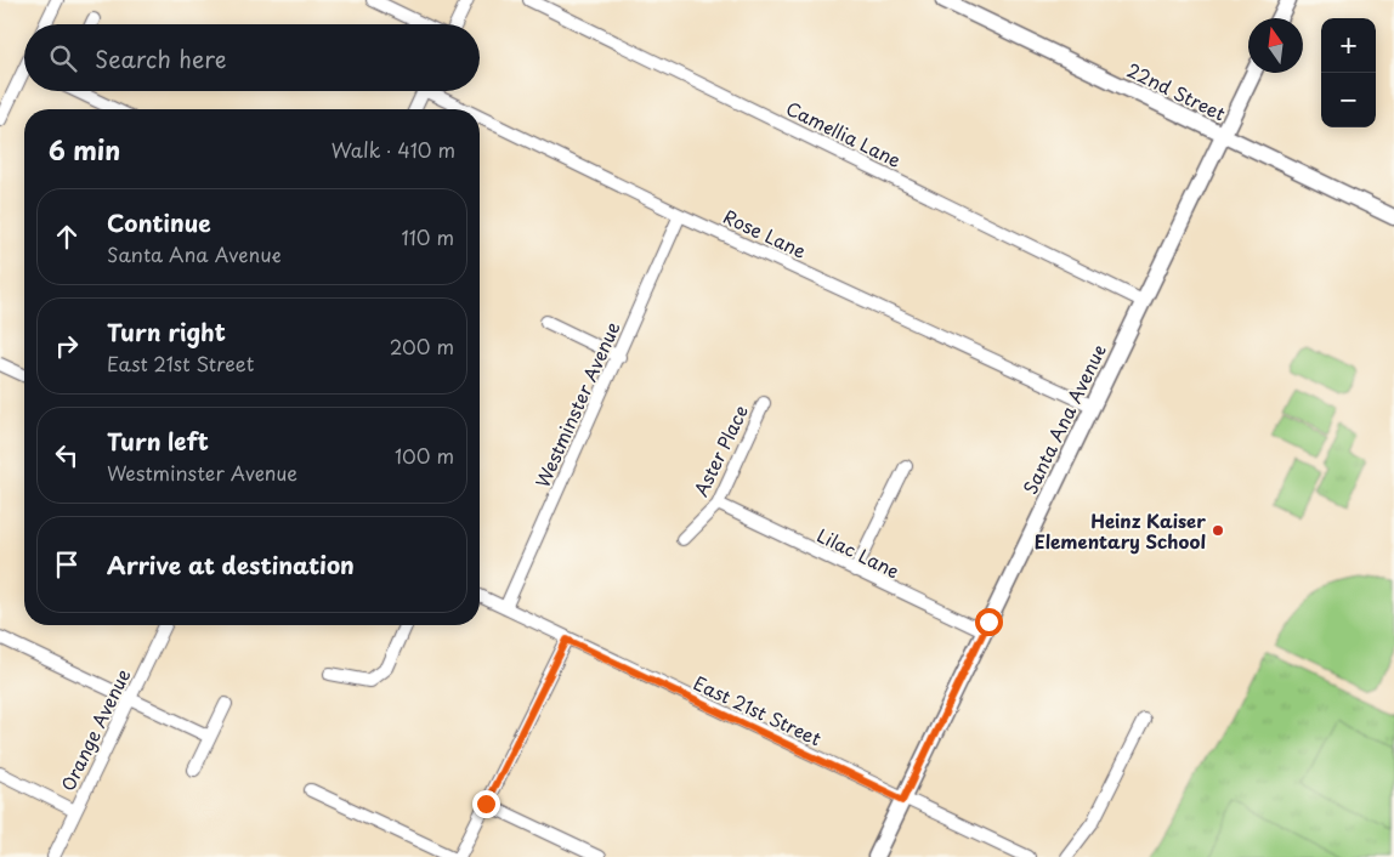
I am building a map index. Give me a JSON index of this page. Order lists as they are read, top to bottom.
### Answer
{
  "streets": {
    "street": [
      "22nd Street",
      "Camellia Lane",
      "Rose Lane",
      "Westminster Avenue",
      "Santa Ana Avenue",
      "Aster Place",
      "Lilac Lane",
      "East 21st Street",
      "Orange Avenue"
    ]
  },
  "crossings": [
    ["22nd Street", "Santa Ana Avenue"],
    ["Camellia Lane", "Santa Ana Avenue"],
    ["Rose Lane", "Westminster Avenue"],
    ["Rose Lane", "Santa Ana Avenue"],
    ["Westminster Avenue", "East 21st Street"],
    ["Santa Ana Avenue", "Lilac Lane"],
    ["Santa Ana Avenue", "East 21st Street"],
    ["Aster Place", "Lilac Lane"]
  ],
  "places": ["Heinz Kaiser Elementary School"],
  "north": "top",
  "page": {
    "map_buttons": ["+", "−"],
    "search": "Search here",
    "heading": ["6 min", "Walk · 410 m"],
    "list": [
      ["Continue", "Santa Ana Avenue", "110 m"],
      ["Turn right", "East 21st Street", "200 m"],
      ["Turn left", "Westminster Avenue", "100 m"],
      "Arrive at destination"
    ]
  }
}
